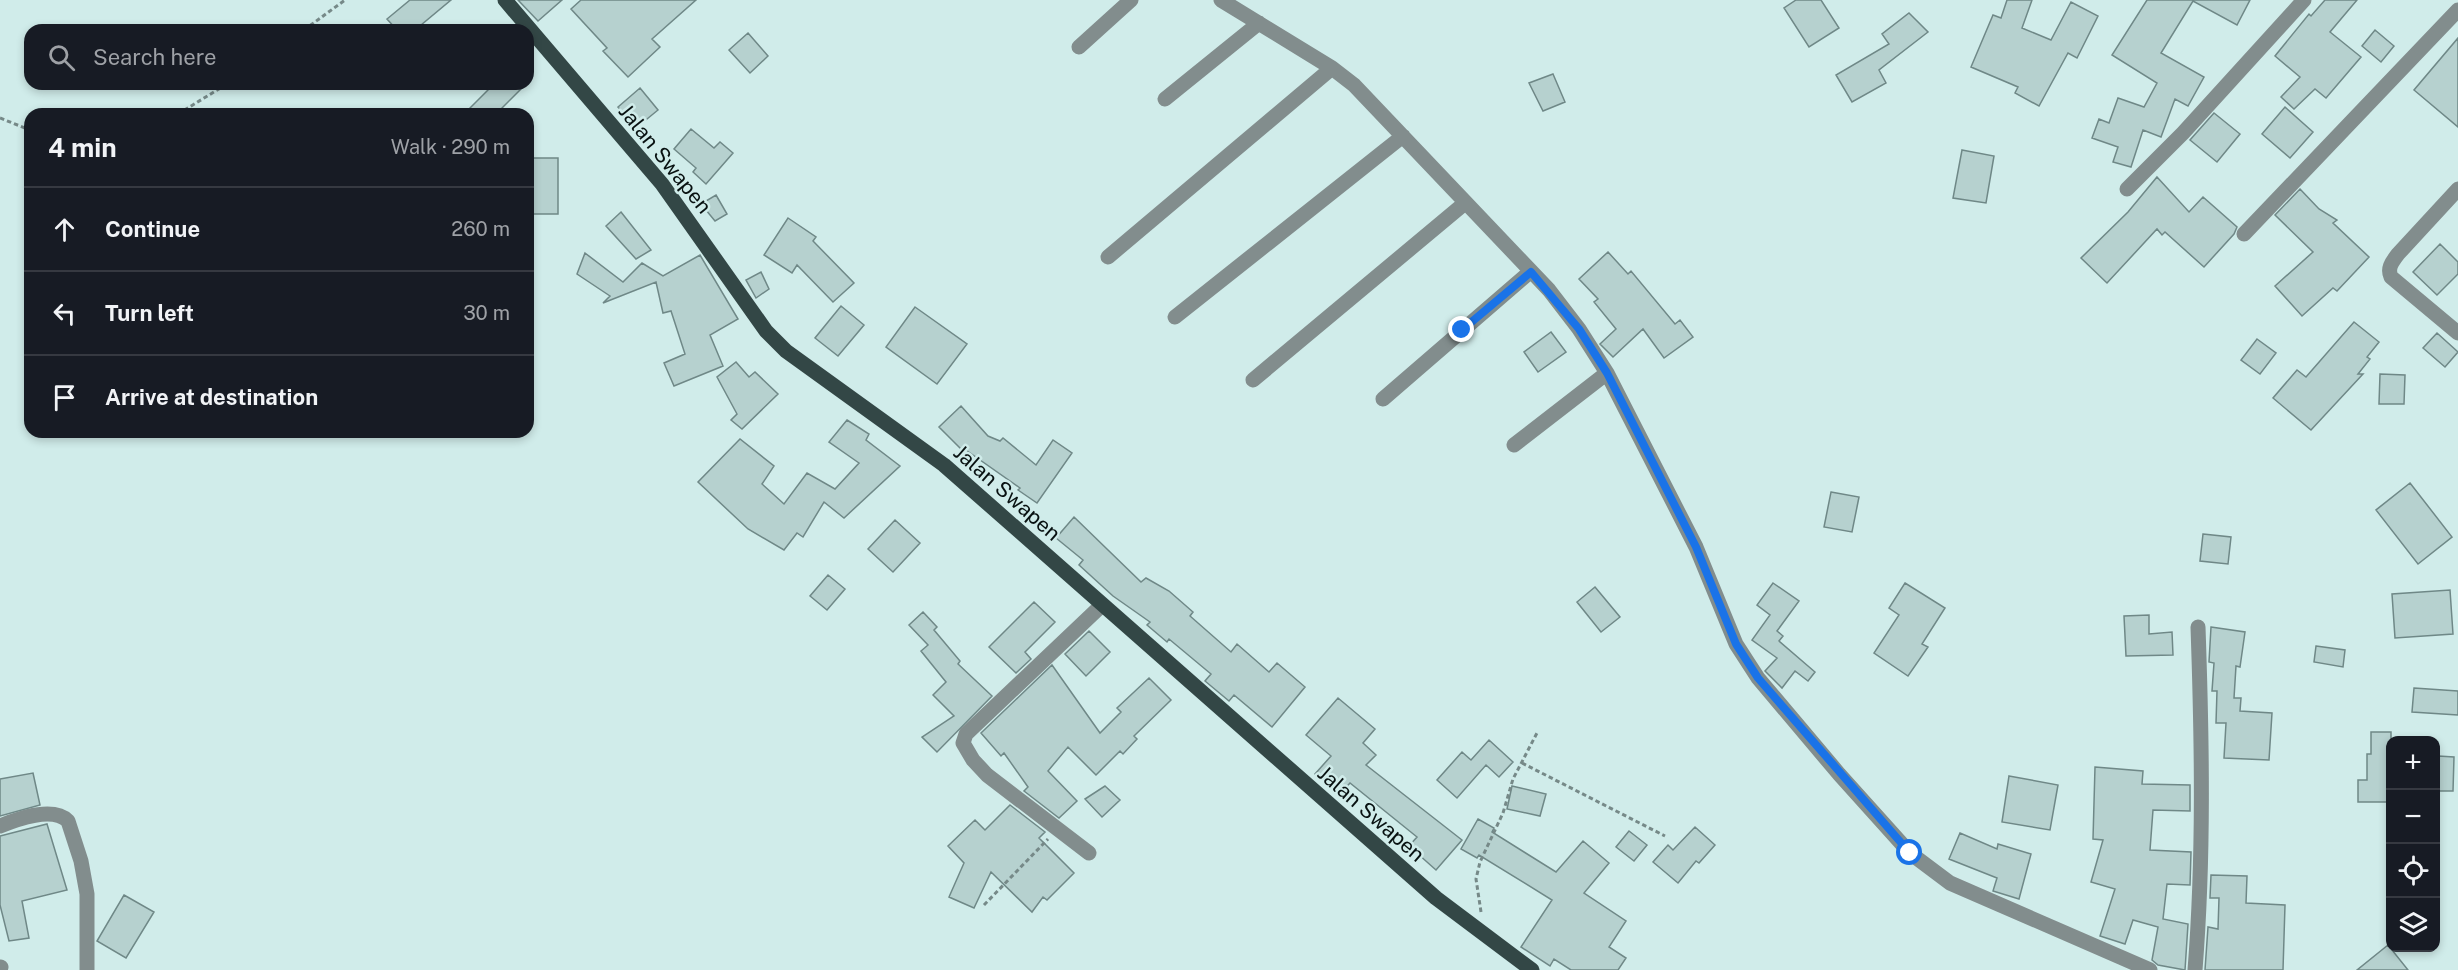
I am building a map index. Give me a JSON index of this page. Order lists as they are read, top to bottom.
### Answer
{
  "streets": {
    "main road": ["Jalan Swapen"]
  },
  "page": {
    "search": "Search here",
    "heading": ["4 min", "Walk · 290 m"],
    "list": [
      ["Continue", "260 m"],
      ["Turn left", "30 m"],
      "Arrive at destination"
    ],
    "map_buttons": ["+", "−"]
  }
}
